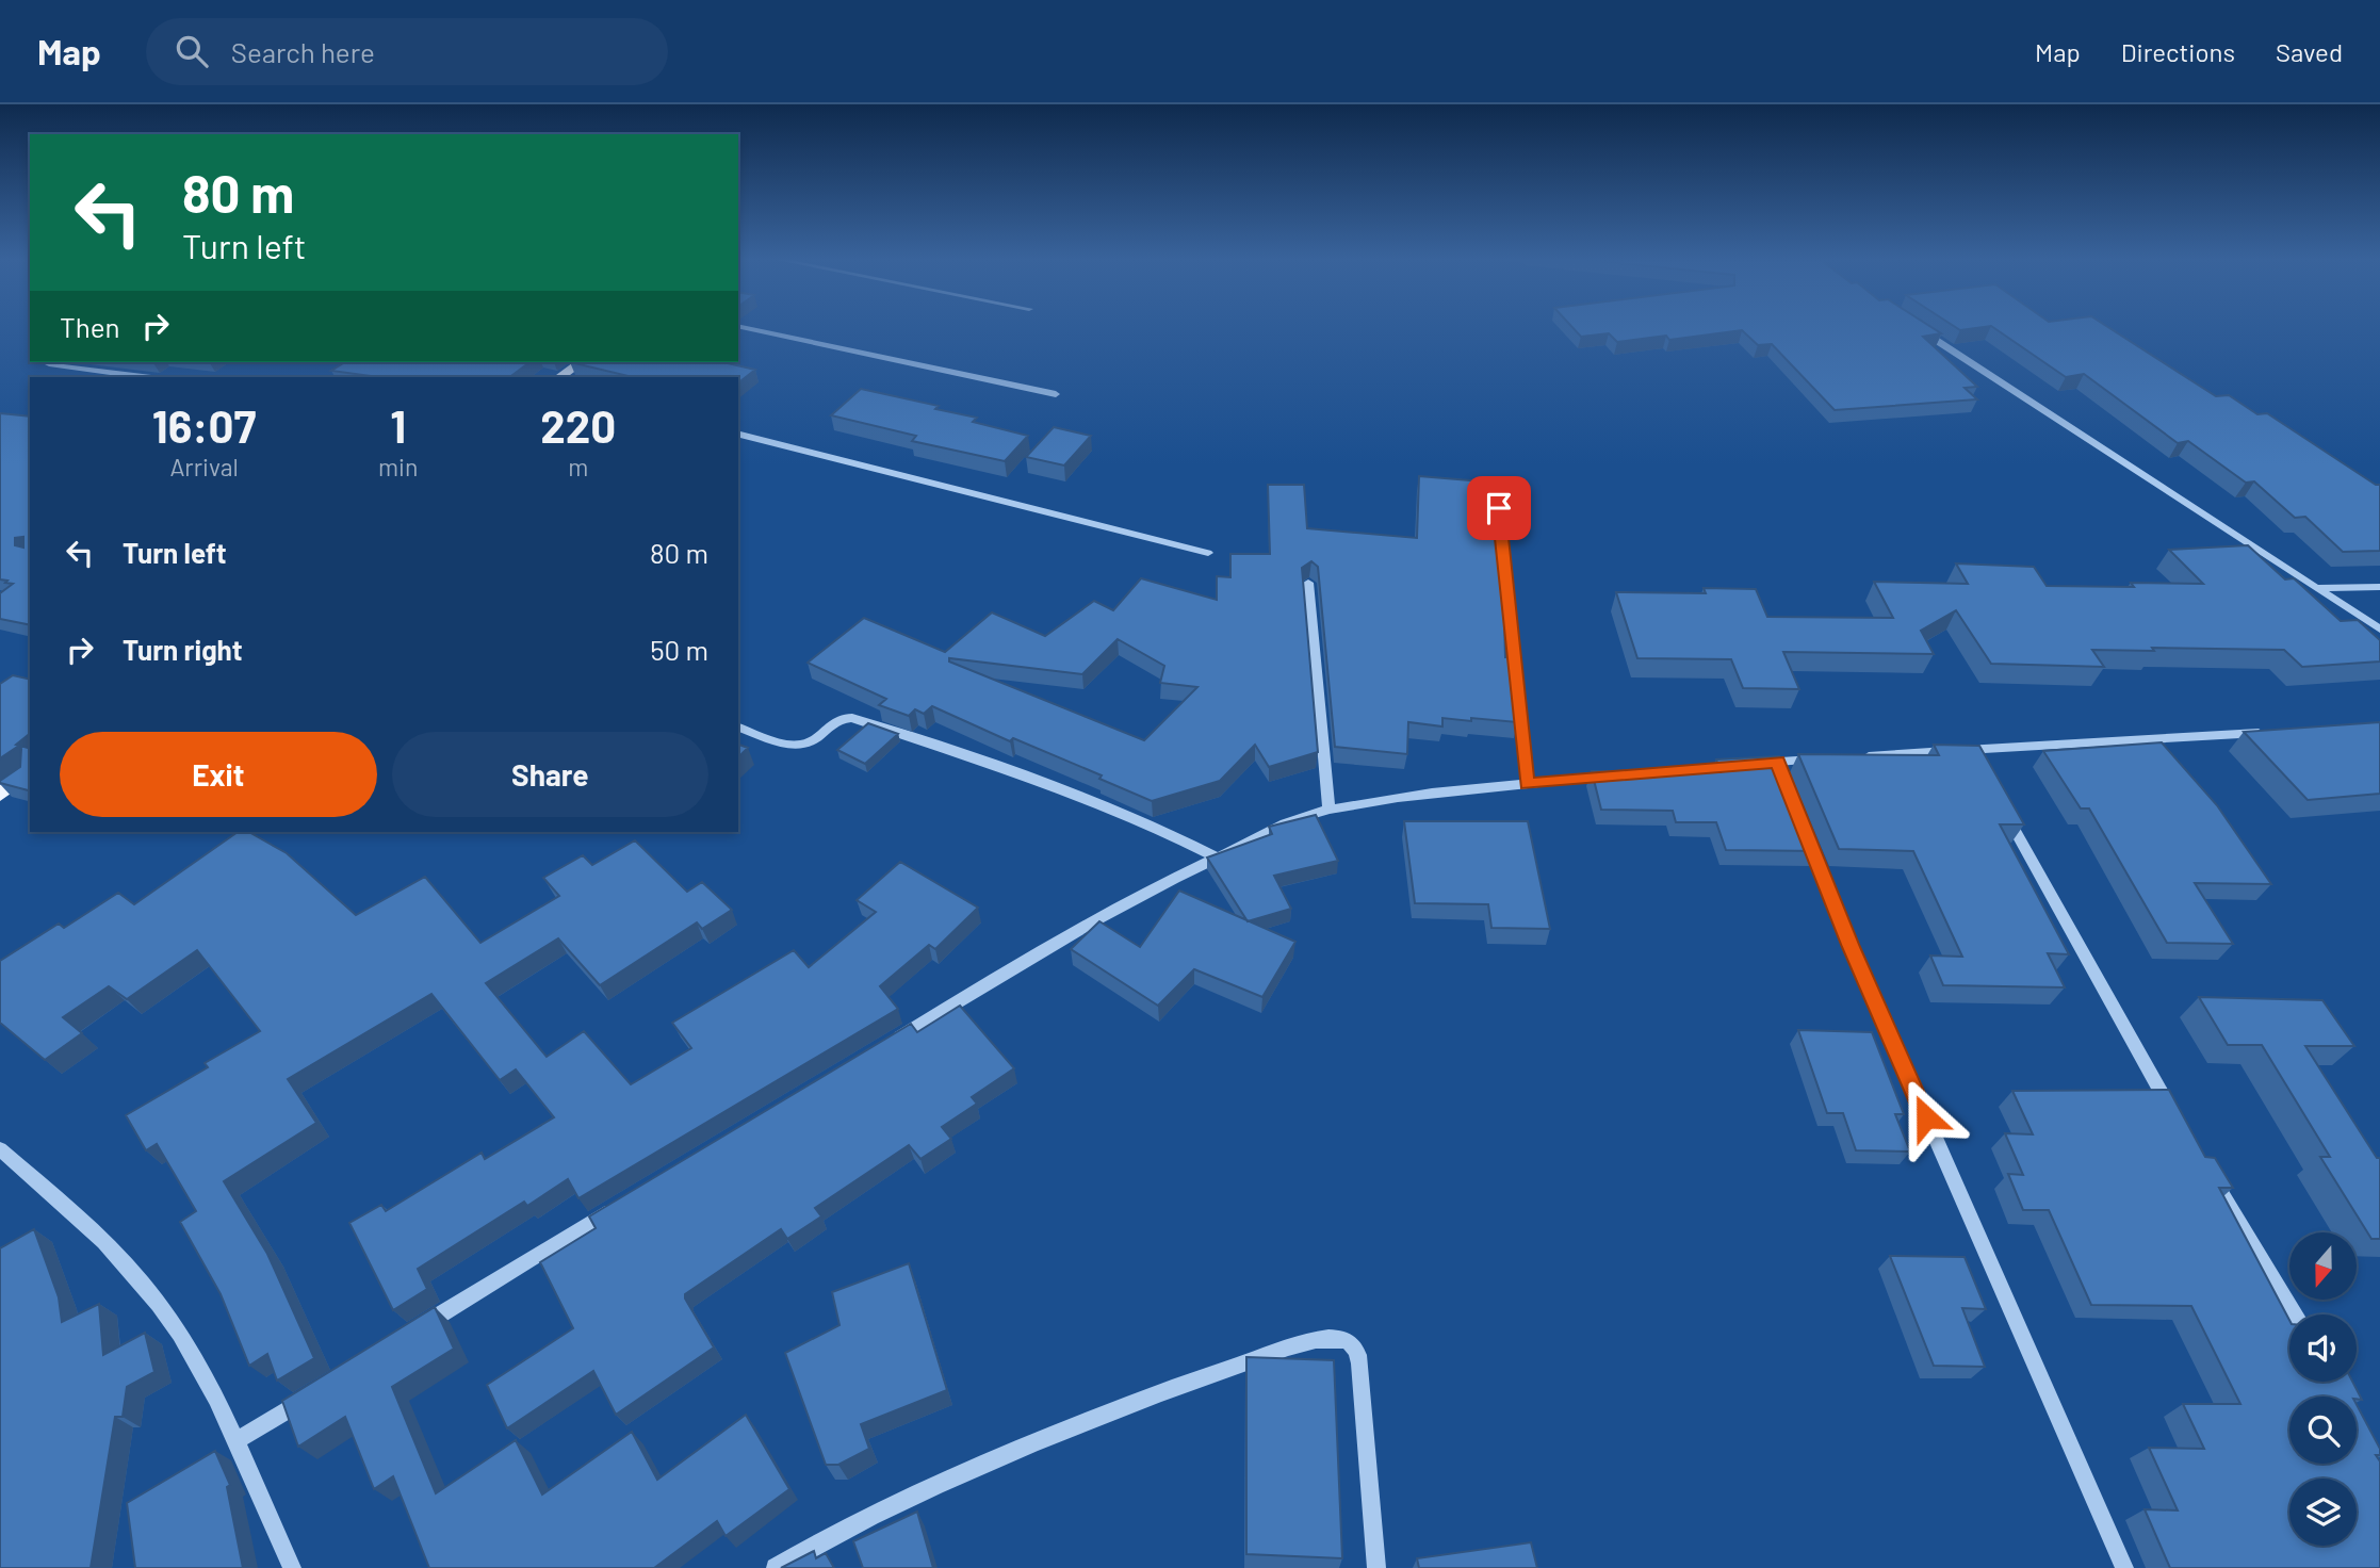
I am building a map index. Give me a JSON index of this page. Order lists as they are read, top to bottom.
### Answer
{
  "north": "bottom",
  "page": {
    "header": "Map",
    "search": "Search here",
    "nav": ["Map", "Directions", "Saved"],
    "turn": ["80 m", "Turn left"],
    "then": "Then",
    "eta": [
      "16:07",
      "Arrival",
      "1",
      "min",
      "220",
      "m"
    ],
    "list": [
      {
        "name": "Turn left",
        "value": "80 m"
      },
      {
        "name": "Turn right",
        "value": "50 m"
      }
    ],
    "buttons": ["Exit", "Share"]
  }
}
